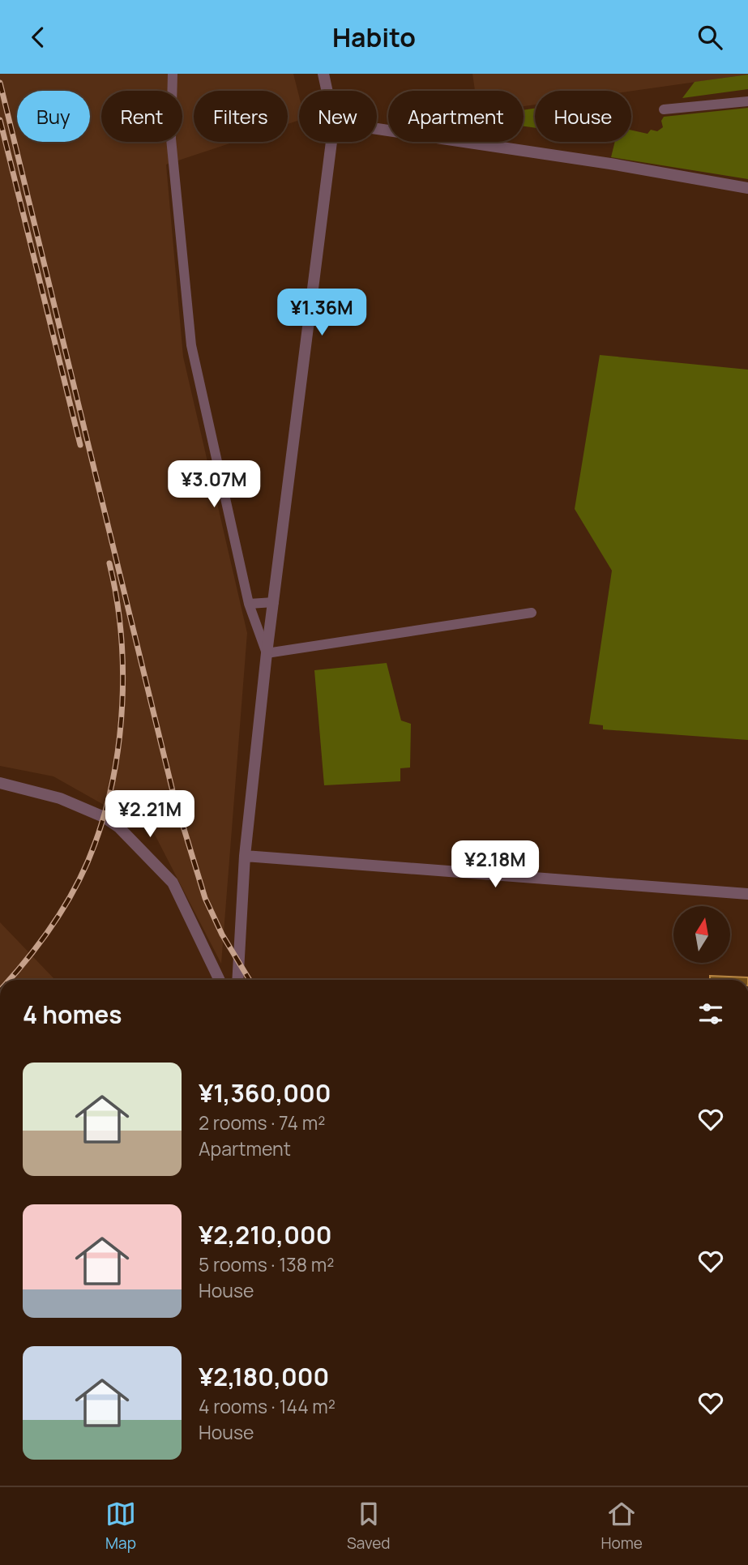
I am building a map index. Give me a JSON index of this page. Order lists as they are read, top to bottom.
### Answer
{
  "north": "top",
  "page": {
    "header": "Habito",
    "chip": [
      "Buy",
      "Rent",
      "Filters",
      "New",
      "Apartment",
      "House"
    ],
    "price": [
      "¥1.36M",
      "¥3.07M",
      "¥2.21M",
      "¥2.18M"
    ],
    "heading": "4 homes",
    "list": [
      {
        "name": "¥1,360,000",
        "note": "2 rooms · 74 m² · Apartment"
      },
      {
        "name": "¥2,210,000",
        "note": "5 rooms · 138 m² · House"
      },
      {
        "name": "¥2,180,000",
        "note": "4 rooms · 144 m² · House"
      }
    ],
    "tabs": ["Map", "Saved", "Home"]
  }
}
